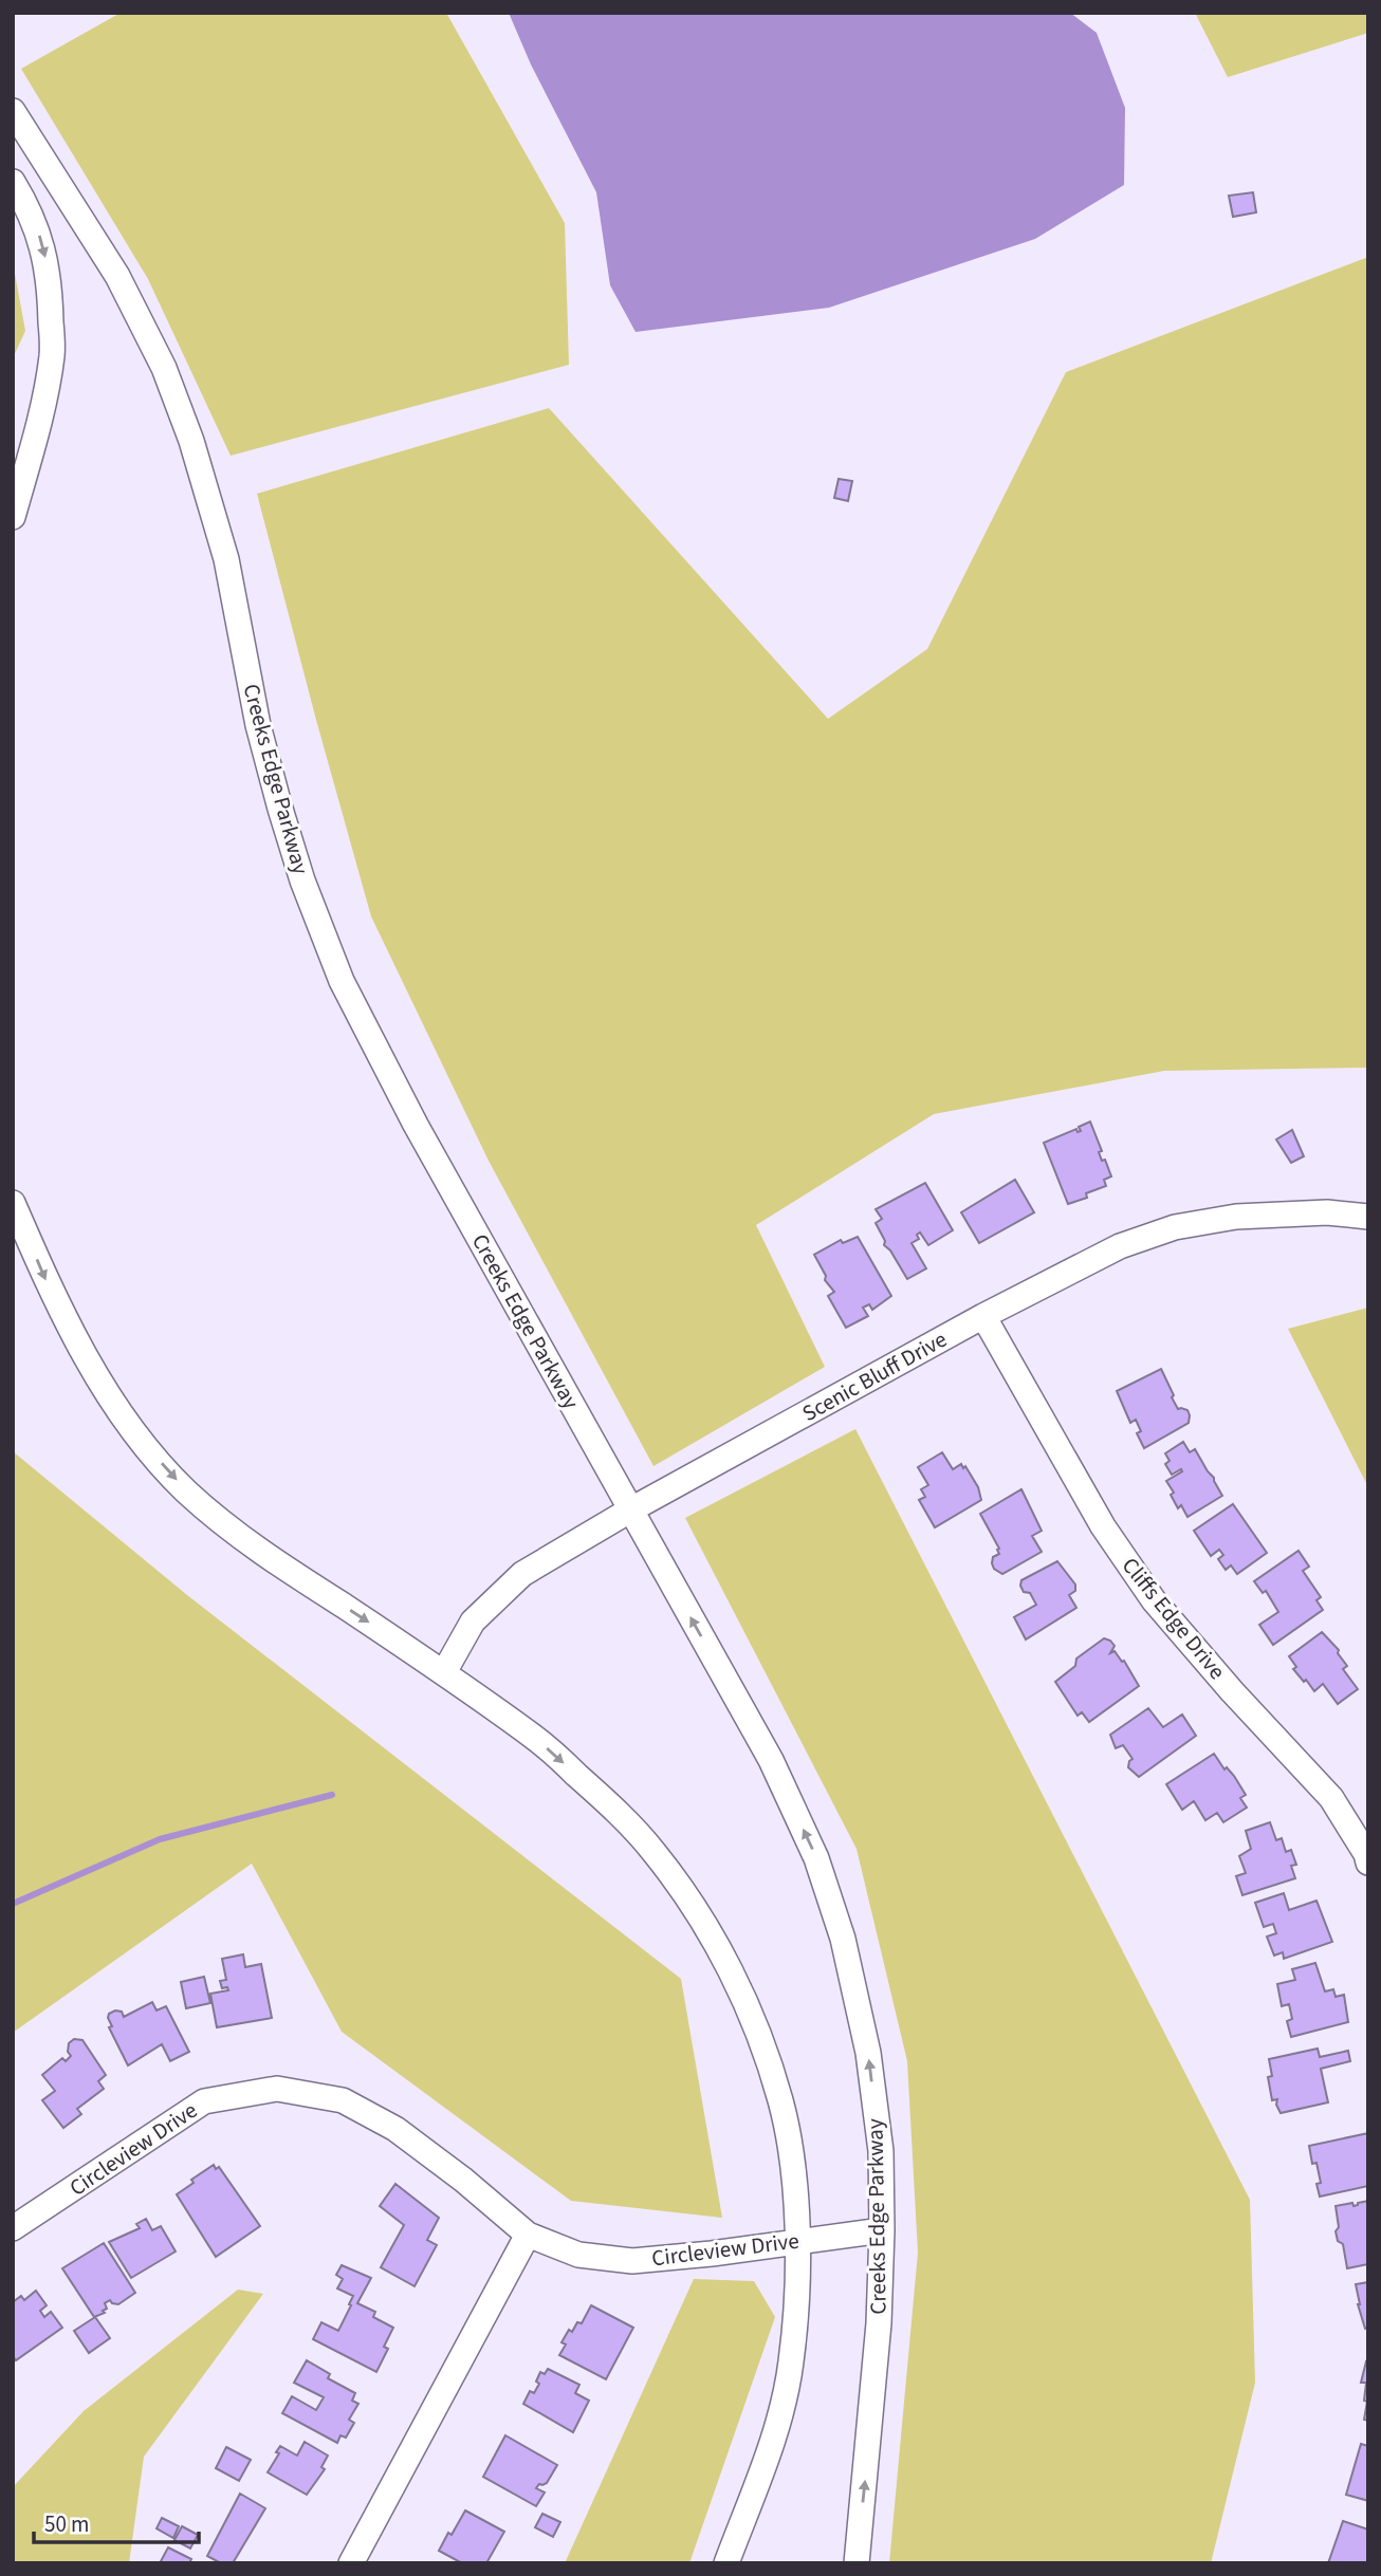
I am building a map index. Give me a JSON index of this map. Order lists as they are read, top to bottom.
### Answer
{
  "streets": {
    "street": [
      "Creeks Edge Parkway",
      "Scenic Bluff Drive",
      "Cliffs Edge Drive",
      "Circleview Drive"
    ]
  },
  "crossings": [
    ["Creeks Edge Parkway", "Scenic Bluff Drive"],
    ["Creeks Edge Parkway", "Circleview Drive"],
    ["Scenic Bluff Drive", "Cliffs Edge Drive"]
  ],
  "scale_bar": "50 m"
}
